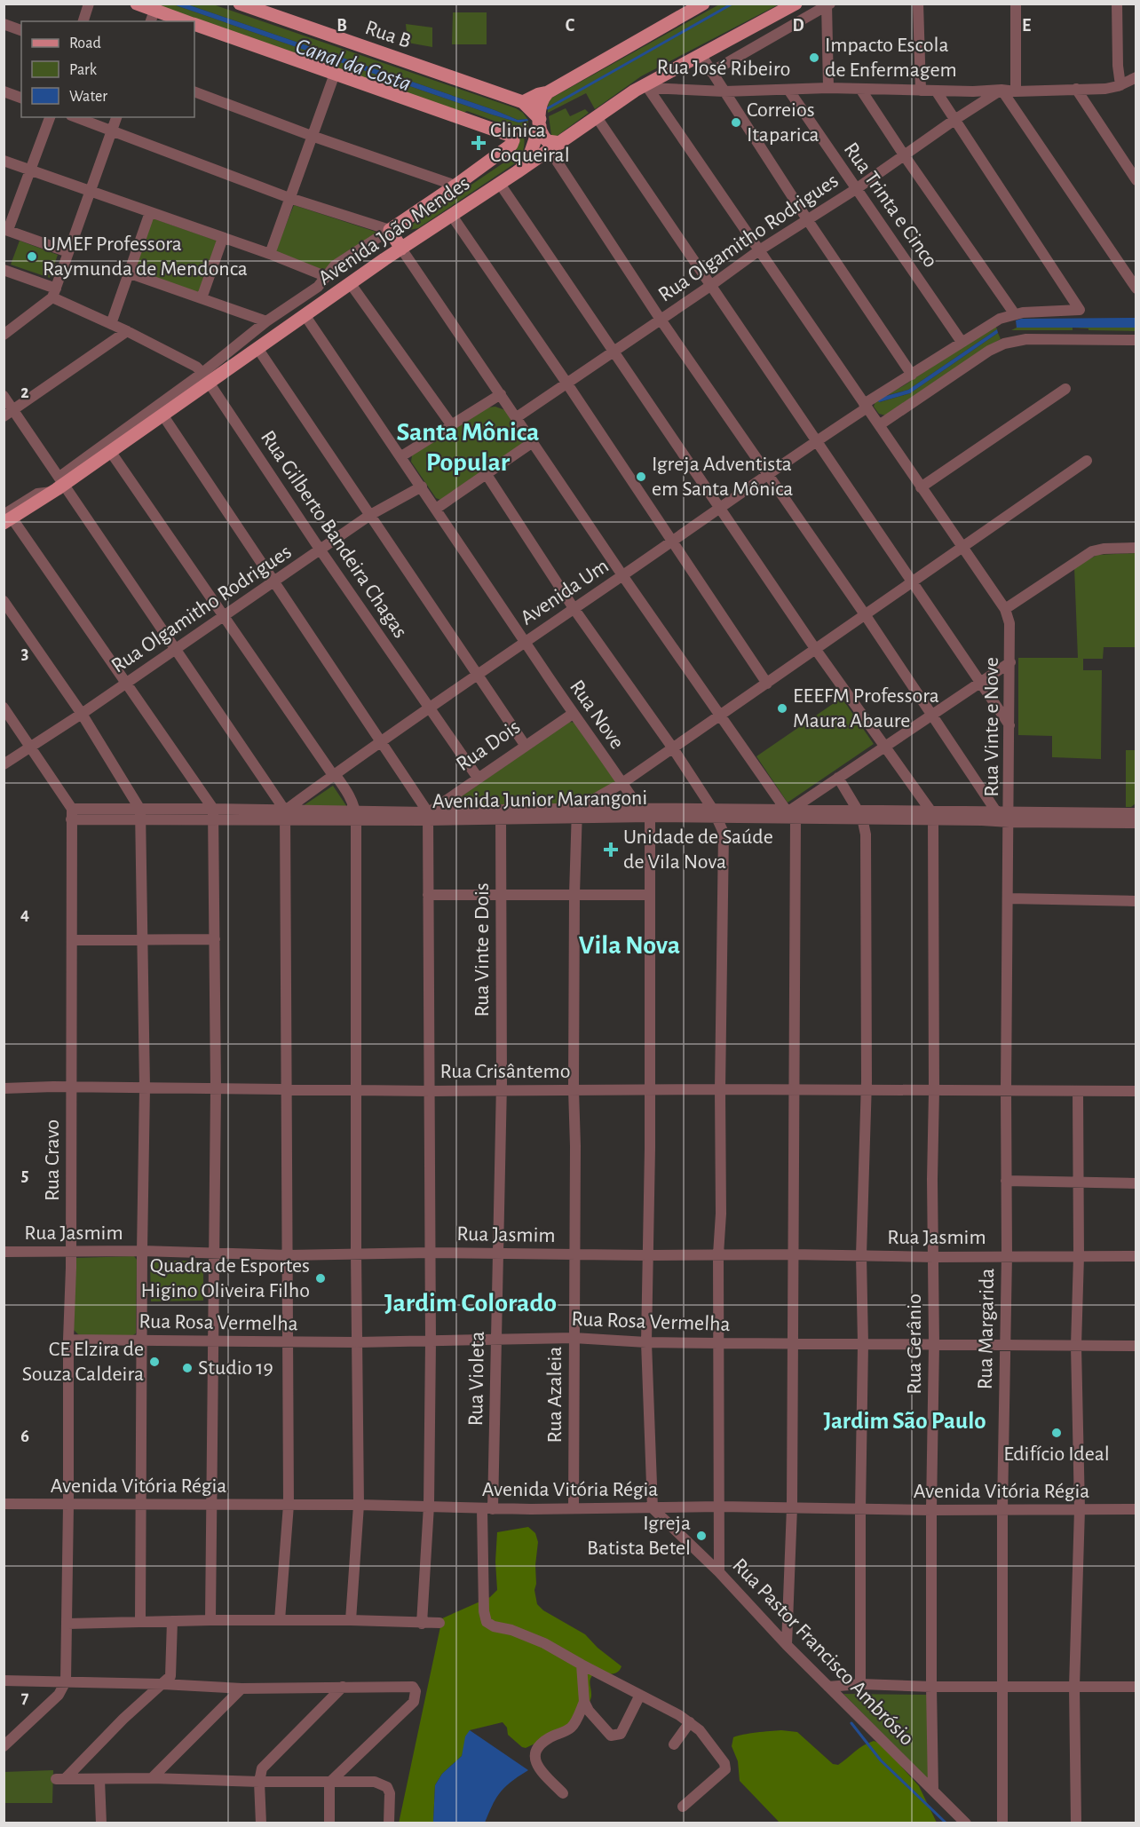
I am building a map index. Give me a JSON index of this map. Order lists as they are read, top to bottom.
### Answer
{
  "streets": {
    "main road": ["Rua B", "Avenida João Mendes"],
    "street": [
      "Rua José Ribeiro",
      "Rua Trinta e Cinco",
      "Rua Olgamitho Rodrigues",
      "Rua Gilberto Bandeira Chagas",
      "Avenida Um",
      "Rua Nove",
      "Rua Vinte e Nove",
      "Rua Dois",
      "Avenida Junior Marangoni",
      "Rua Vinte e Dois",
      "Rua Crisântemo",
      "Rua Cravo",
      "Rua Jasmim",
      "Rua Rosa Vermelha",
      "Rua Margarida",
      "Rua Gerânio",
      "Rua Violeta",
      "Rua Azaleia",
      "Avenida Vitória Régia",
      "Rua Pastor Francisco Ambrósio"
    ]
  },
  "crossings": [
    ["Rua José Ribeiro", "Rua Trinta e Cinco"],
    ["Rua José Ribeiro", "Avenida João Mendes"],
    ["Rua José Ribeiro", "Rua Olgamitho Rodrigues"],
    ["Rua José Ribeiro", "Rua Vinte e Nove"],
    ["Rua Trinta e Cinco", "Rua Olgamitho Rodrigues"],
    ["Rua Trinta e Cinco", "Avenida Um"],
    ["Avenida João Mendes", "Rua Gilberto Bandeira Chagas"],
    ["Avenida João Mendes", "Rua Nove"],
    ["Avenida João Mendes", "Rua Vinte e Nove"],
    ["Rua Olgamitho Rodrigues", "Rua Gilberto Bandeira Chagas"],
    ["Rua Olgamitho Rodrigues", "Avenida Um"],
    ["Rua Olgamitho Rodrigues", "Rua Nove"],
    ["Rua Olgamitho Rodrigues", "Rua Vinte e Nove"],
    ["Rua Gilberto Bandeira Chagas", "Avenida Um"],
    ["Rua Gilberto Bandeira Chagas", "Rua Dois"],
    ["Avenida Um", "Rua Nove"],
    ["Avenida Um", "Rua Vinte e Nove"],
    ["Avenida Um", "Avenida Junior Marangoni"],
    ["Rua Nove", "Rua Dois"],
    ["Rua Nove", "Avenida Junior Marangoni"],
    ["Rua Vinte e Nove", "Avenida Junior Marangoni"],
    ["Rua Vinte e Nove", "Rua Crisântemo"],
    ["Rua Vinte e Nove", "Rua Margarida"],
    ["Rua Dois", "Avenida Junior Marangoni"],
    ["Avenida Junior Marangoni", "Rua Vinte e Dois"],
    ["Avenida Junior Marangoni", "Rua Cravo"],
    ["Avenida Junior Marangoni", "Rua Gerânio"],
    ["Avenida Junior Marangoni", "Rua Azaleia"],
    ["Rua Vinte e Dois", "Rua Crisântemo"],
    ["Rua Vinte e Dois", "Rua Violeta"],
    ["Rua Crisântemo", "Rua Cravo"],
    ["Rua Crisântemo", "Rua Margarida"],
    ["Rua Crisântemo", "Rua Gerânio"],
    ["Rua Crisântemo", "Rua Violeta"],
    ["Rua Crisântemo", "Rua Azaleia"],
    ["Rua Cravo", "Rua Jasmim"],
    ["Rua Cravo", "Rua Rosa Vermelha"],
    ["Rua Cravo", "Avenida Vitória Régia"],
    ["Rua Jasmim", "Rua Margarida"],
    ["Rua Jasmim", "Rua Gerânio"],
    ["Rua Jasmim", "Rua Violeta"],
    ["Rua Jasmim", "Rua Azaleia"],
    ["Rua Rosa Vermelha", "Rua Margarida"],
    ["Rua Rosa Vermelha", "Rua Gerânio"],
    ["Rua Rosa Vermelha", "Rua Violeta"],
    ["Rua Rosa Vermelha", "Rua Azaleia"],
    ["Rua Margarida", "Avenida Vitória Régia"],
    ["Rua Gerânio", "Avenida Vitória Régia"],
    ["Rua Gerânio", "Rua Pastor Francisco Ambrósio"],
    ["Rua Violeta", "Avenida Vitória Régia"],
    ["Rua Azaleia", "Avenida Vitória Régia"],
    ["Avenida Vitória Régia", "Rua Pastor Francisco Ambrósio"]
  ],
  "districts": [
    "Santa Mônica Popular",
    "Vila Nova",
    "Jardim Colorado",
    "Jardim São Paulo"
  ],
  "water": ["Canal da Costa"],
  "places": {
    "other": [
      "Impacto Escola de Enfermagem",
      "Correios Itaparica",
      "UMEF Professora Raymunda de Mendonca",
      "Igreja Adventista em Santa Mônica",
      "EEEFM Professora Maura Abaure",
      "Quadra de Esportes Higino Oliveira Filho",
      "CE Elzira de Souza Caldeira",
      "Studio 19",
      "Edifício Ideal",
      "Igreja Batista Betel"
    ],
    "health": ["Clinica Coqueiral", "Unidade de Saúde de Vila Nova"]
  },
  "legend": ["Road", "Park", "Water"],
  "grid": {
    "columns": [
      "B",
      "C",
      "D",
      "E"
    ],
    "rows": [
      "2",
      "3",
      "4",
      "5",
      "6",
      "7"
    ]
  }
}
